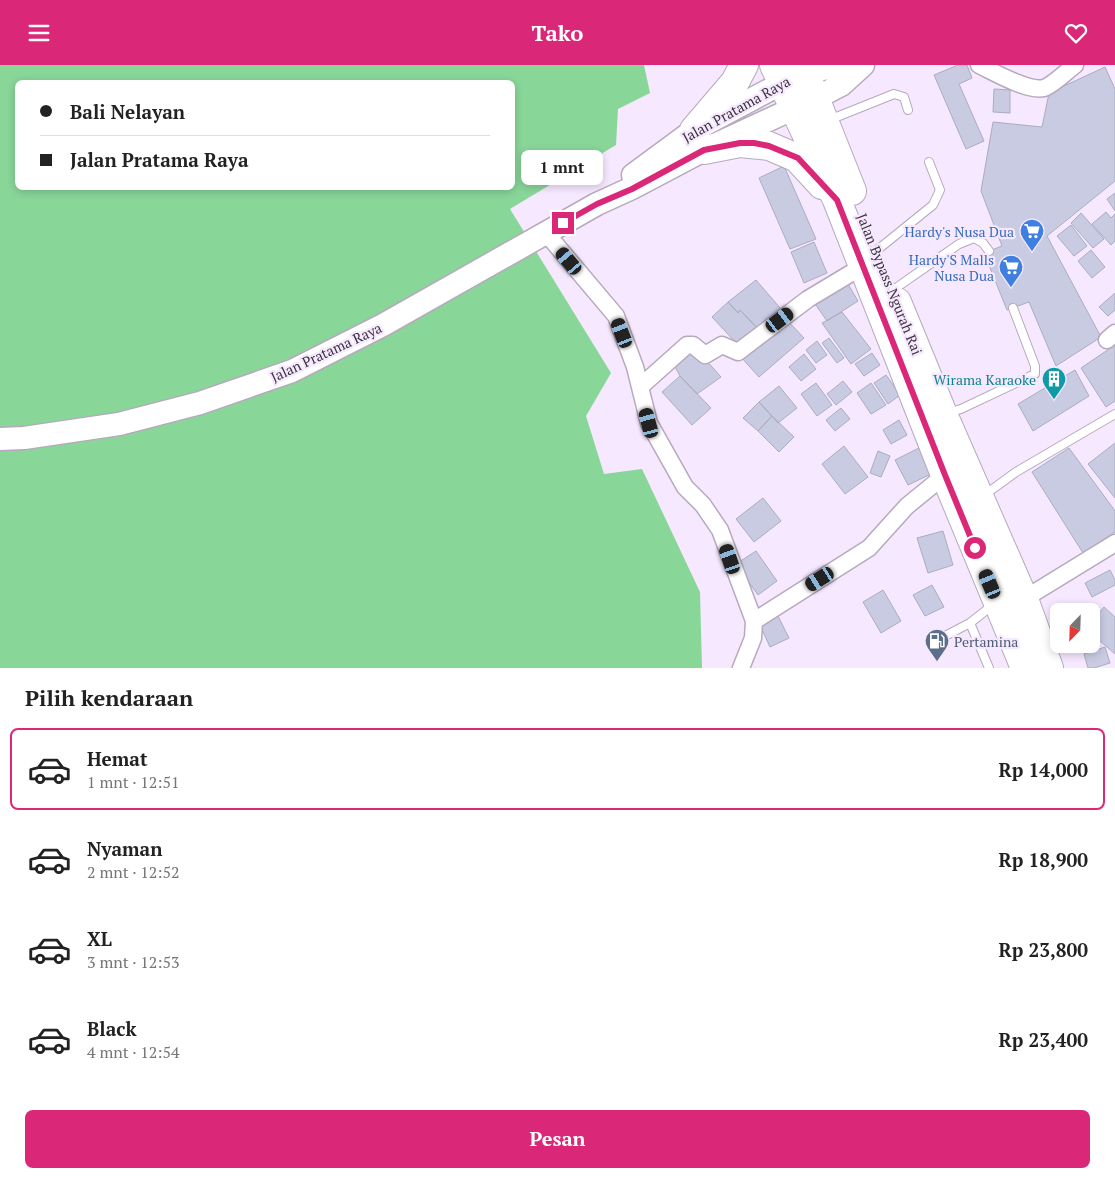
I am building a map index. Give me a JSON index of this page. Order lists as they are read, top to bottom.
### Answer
{
  "streets": {
    "highway": ["Jalan Bypass Ngurah Rai"],
    "main road": ["Jalan Pratama Raya"]
  },
  "crossings": [
    ["Jalan Pratama Raya", "Jalan Bypass Ngurah Rai"]
  ],
  "places": {
    "supermarket": ["Hardy's Nusa Dua", "Hardy'S Malls Nusa Dua"],
    "building": ["Wirama Karaoke"],
    "fuel station": ["Pertamina"]
  },
  "north": "bottom left",
  "page": {
    "header": "Tako",
    "banner": ["Bali Nelayan", "Jalan Pratama Raya"],
    "bubble": "1 mnt",
    "heading": "Pilih kendaraan",
    "list": [
      {
        "name": "Hemat",
        "note": "1 mnt · 12:51",
        "value": "Rp 14,000"
      },
      {
        "name": "Nyaman",
        "note": "2 mnt · 12:52",
        "value": "Rp 18,900"
      },
      {
        "name": "XL",
        "note": "3 mnt · 12:53",
        "value": "Rp 23,800"
      },
      {
        "name": "Black",
        "note": "4 mnt · 12:54",
        "value": "Rp 23,400"
      }
    ],
    "buttons": "Pesan"
  }
}
